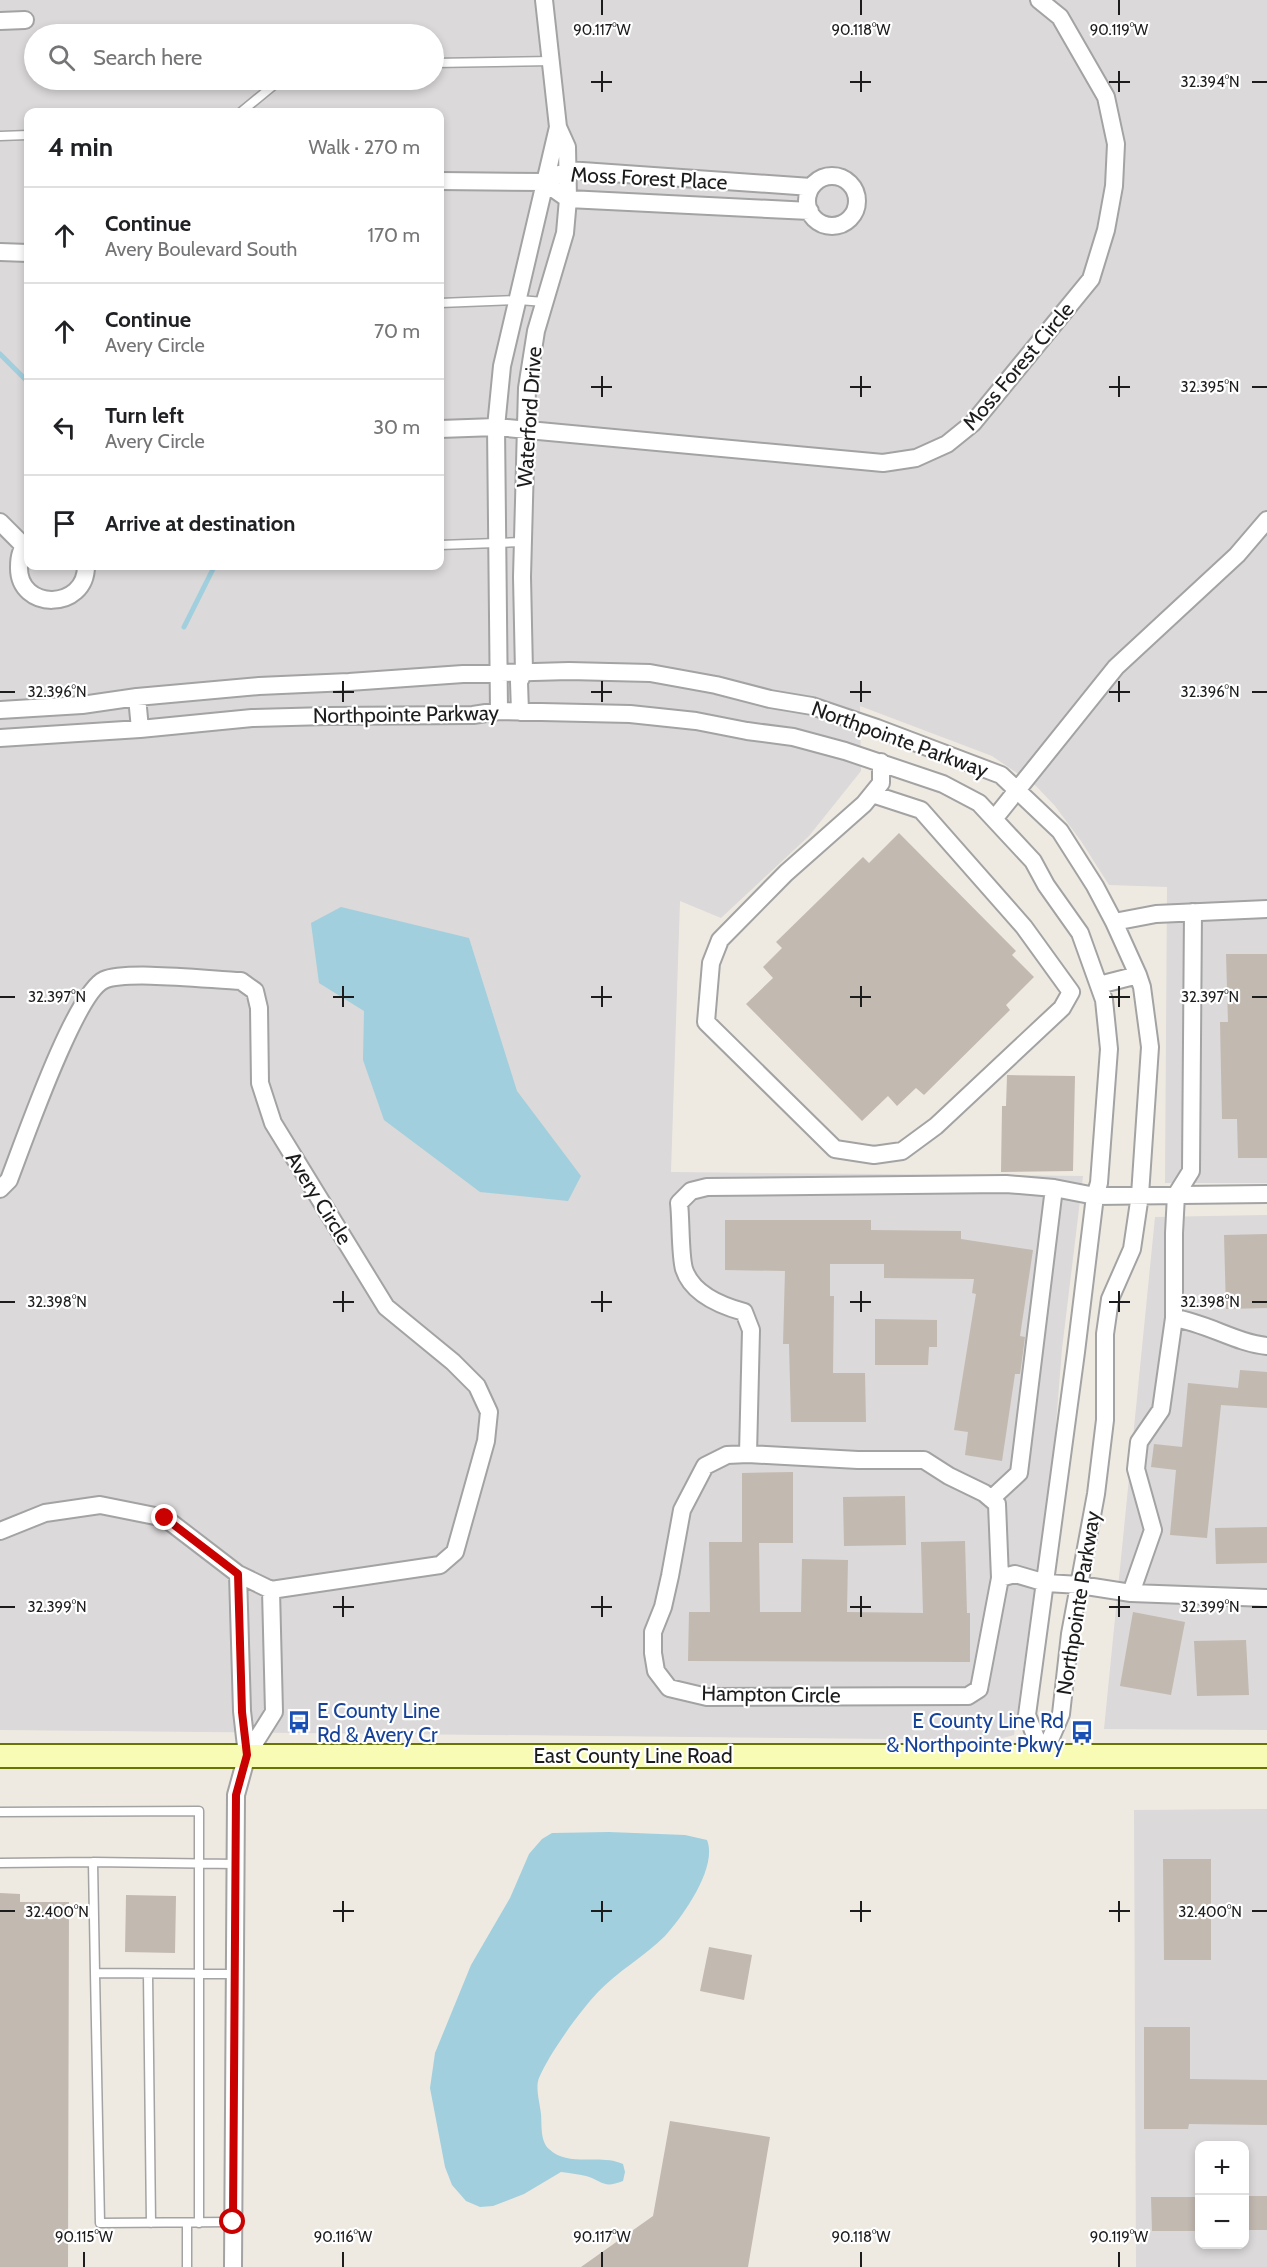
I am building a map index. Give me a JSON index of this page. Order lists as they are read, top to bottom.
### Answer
{
  "streets": {
    "main road": ["East County Line Road"],
    "street": [
      "Moss Forest Place",
      "Moss Forest Circle",
      "Waterford Drive",
      "Northpointe Parkway",
      "Avery Circle",
      "Hampton Circle"
    ]
  },
  "crossings": [
    ["Moss Forest Place", "Waterford Drive"],
    ["Moss Forest Circle", "Waterford Drive"],
    ["Waterford Drive", "Northpointe Parkway"],
    ["Northpointe Parkway", "East County Line Road"]
  ],
  "places": {
    "bus stop": ["E County Line Rd & Avery Cr", "E County Line Rd & Northpointe Pkwy"]
  },
  "page": {
    "search": "Search here",
    "heading": ["4 min", "Walk · 270 m"],
    "list": [
      ["Continue", "Avery Boulevard South", "170 m"],
      ["Continue", "Avery Circle", "70 m"],
      ["Turn left", "Avery Circle", "30 m"],
      "Arrive at destination"
    ],
    "map_buttons": ["+", "−"]
  },
  "coordinates": [
    "90.117°W",
    "90.118°W",
    "90.119°W",
    "32.394°N",
    "32.395°N",
    "32.396°N",
    "32.397°N",
    "32.398°N",
    "32.399°N",
    "32.400°N",
    "90.115°W",
    "90.116°W"
  ]
}
